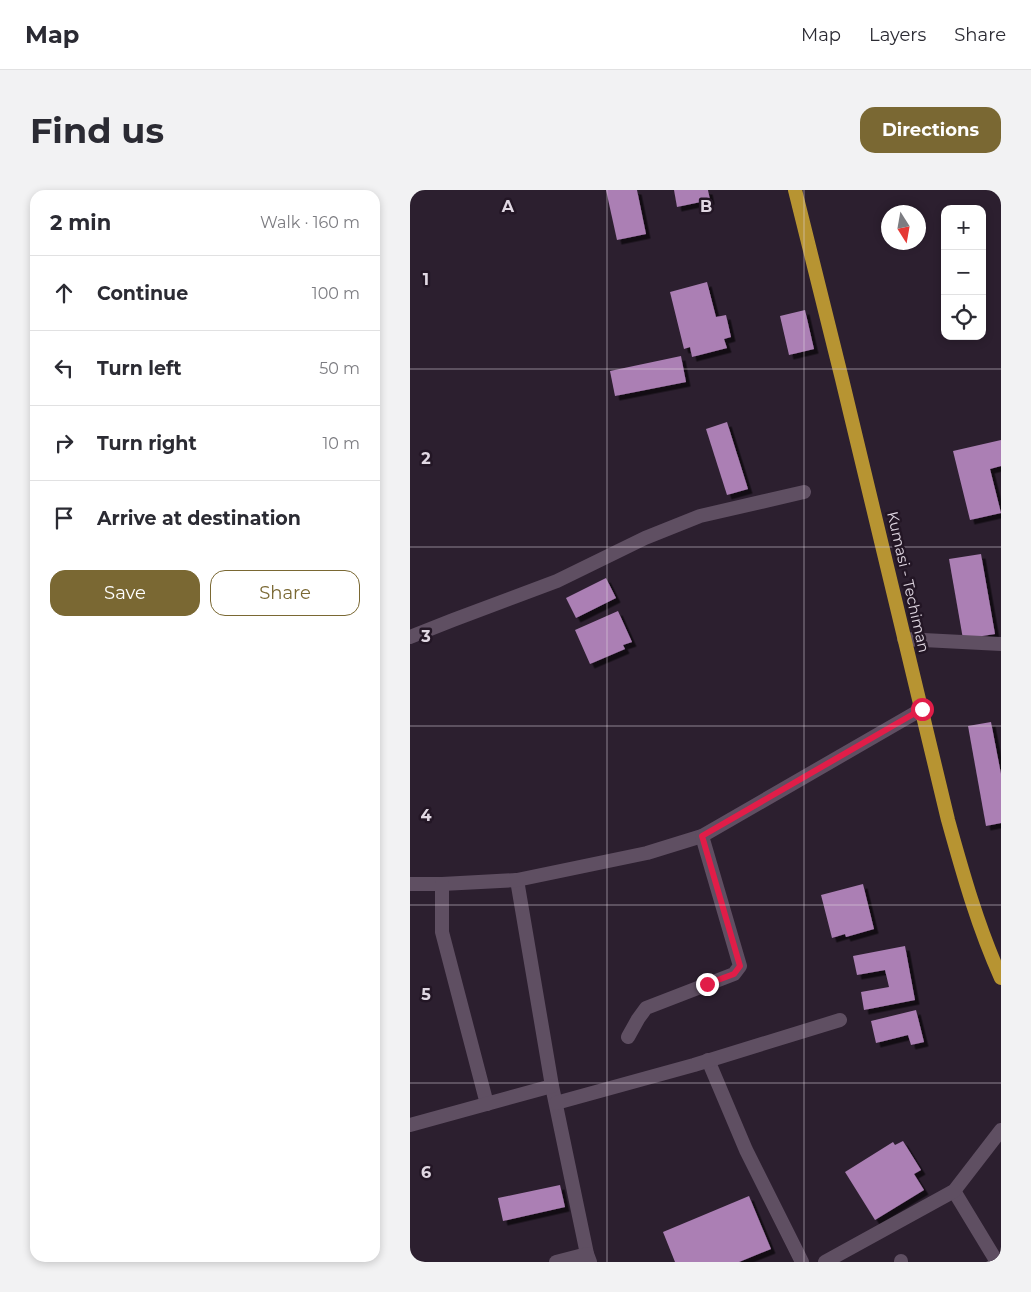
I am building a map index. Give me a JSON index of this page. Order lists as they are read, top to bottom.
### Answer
{
  "streets": {
    "highway": ["Kumasi - Techiman"]
  },
  "north": "bottom",
  "page": {
    "header": "Map",
    "nav": ["Map", "Layers", "Share"],
    "buttons": [
      "Directions",
      ["Save", "Share"]
    ],
    "title": "Find us",
    "heading": ["2 min", "Walk · 160 m"],
    "map_buttons": ["+", "−"],
    "list": [
      ["Continue", "100 m"],
      ["Turn left", "50 m"],
      ["Turn right", "10 m"],
      "Arrive at destination"
    ]
  },
  "grid": {
    "columns": ["A", "B"],
    "rows": [
      "1",
      "2",
      "3",
      "4",
      "5",
      "6"
    ]
  }
}
